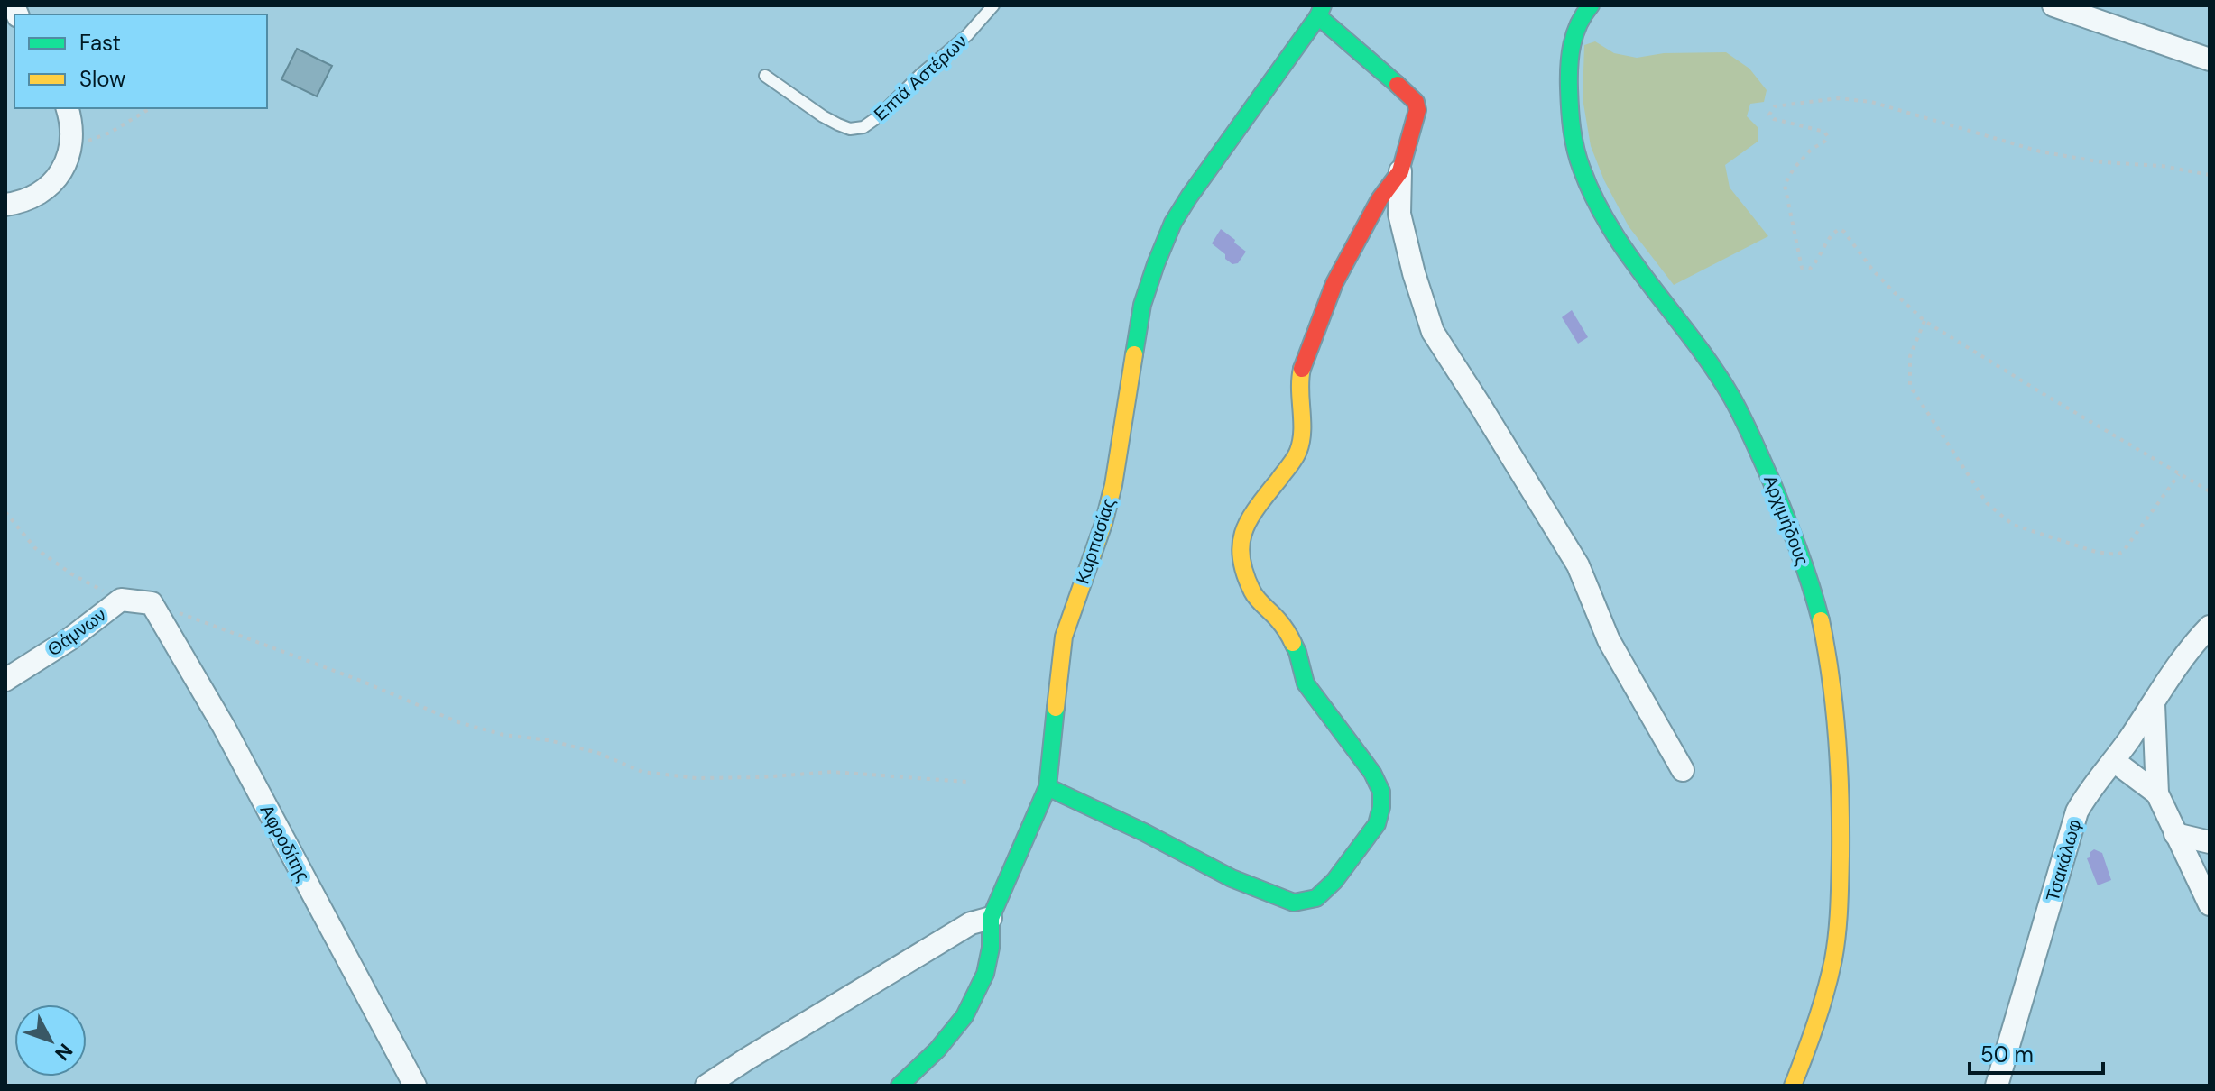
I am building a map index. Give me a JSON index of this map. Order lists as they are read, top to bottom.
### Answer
{
  "streets": {
    "street": [
      "Αρχιμήδους",
      "Καρπασίας",
      "Θάμνων",
      "Αφροδίτης",
      "Τσακάλωφ"
    ],
    "lane": ["Επτά Αστέρων"]
  },
  "crossings": [
    ["Θάμνων", "Αφροδίτης"]
  ],
  "legend": ["Fast", "Slow"],
  "scale_bar": "50 m",
  "north": "bottom right"
}
